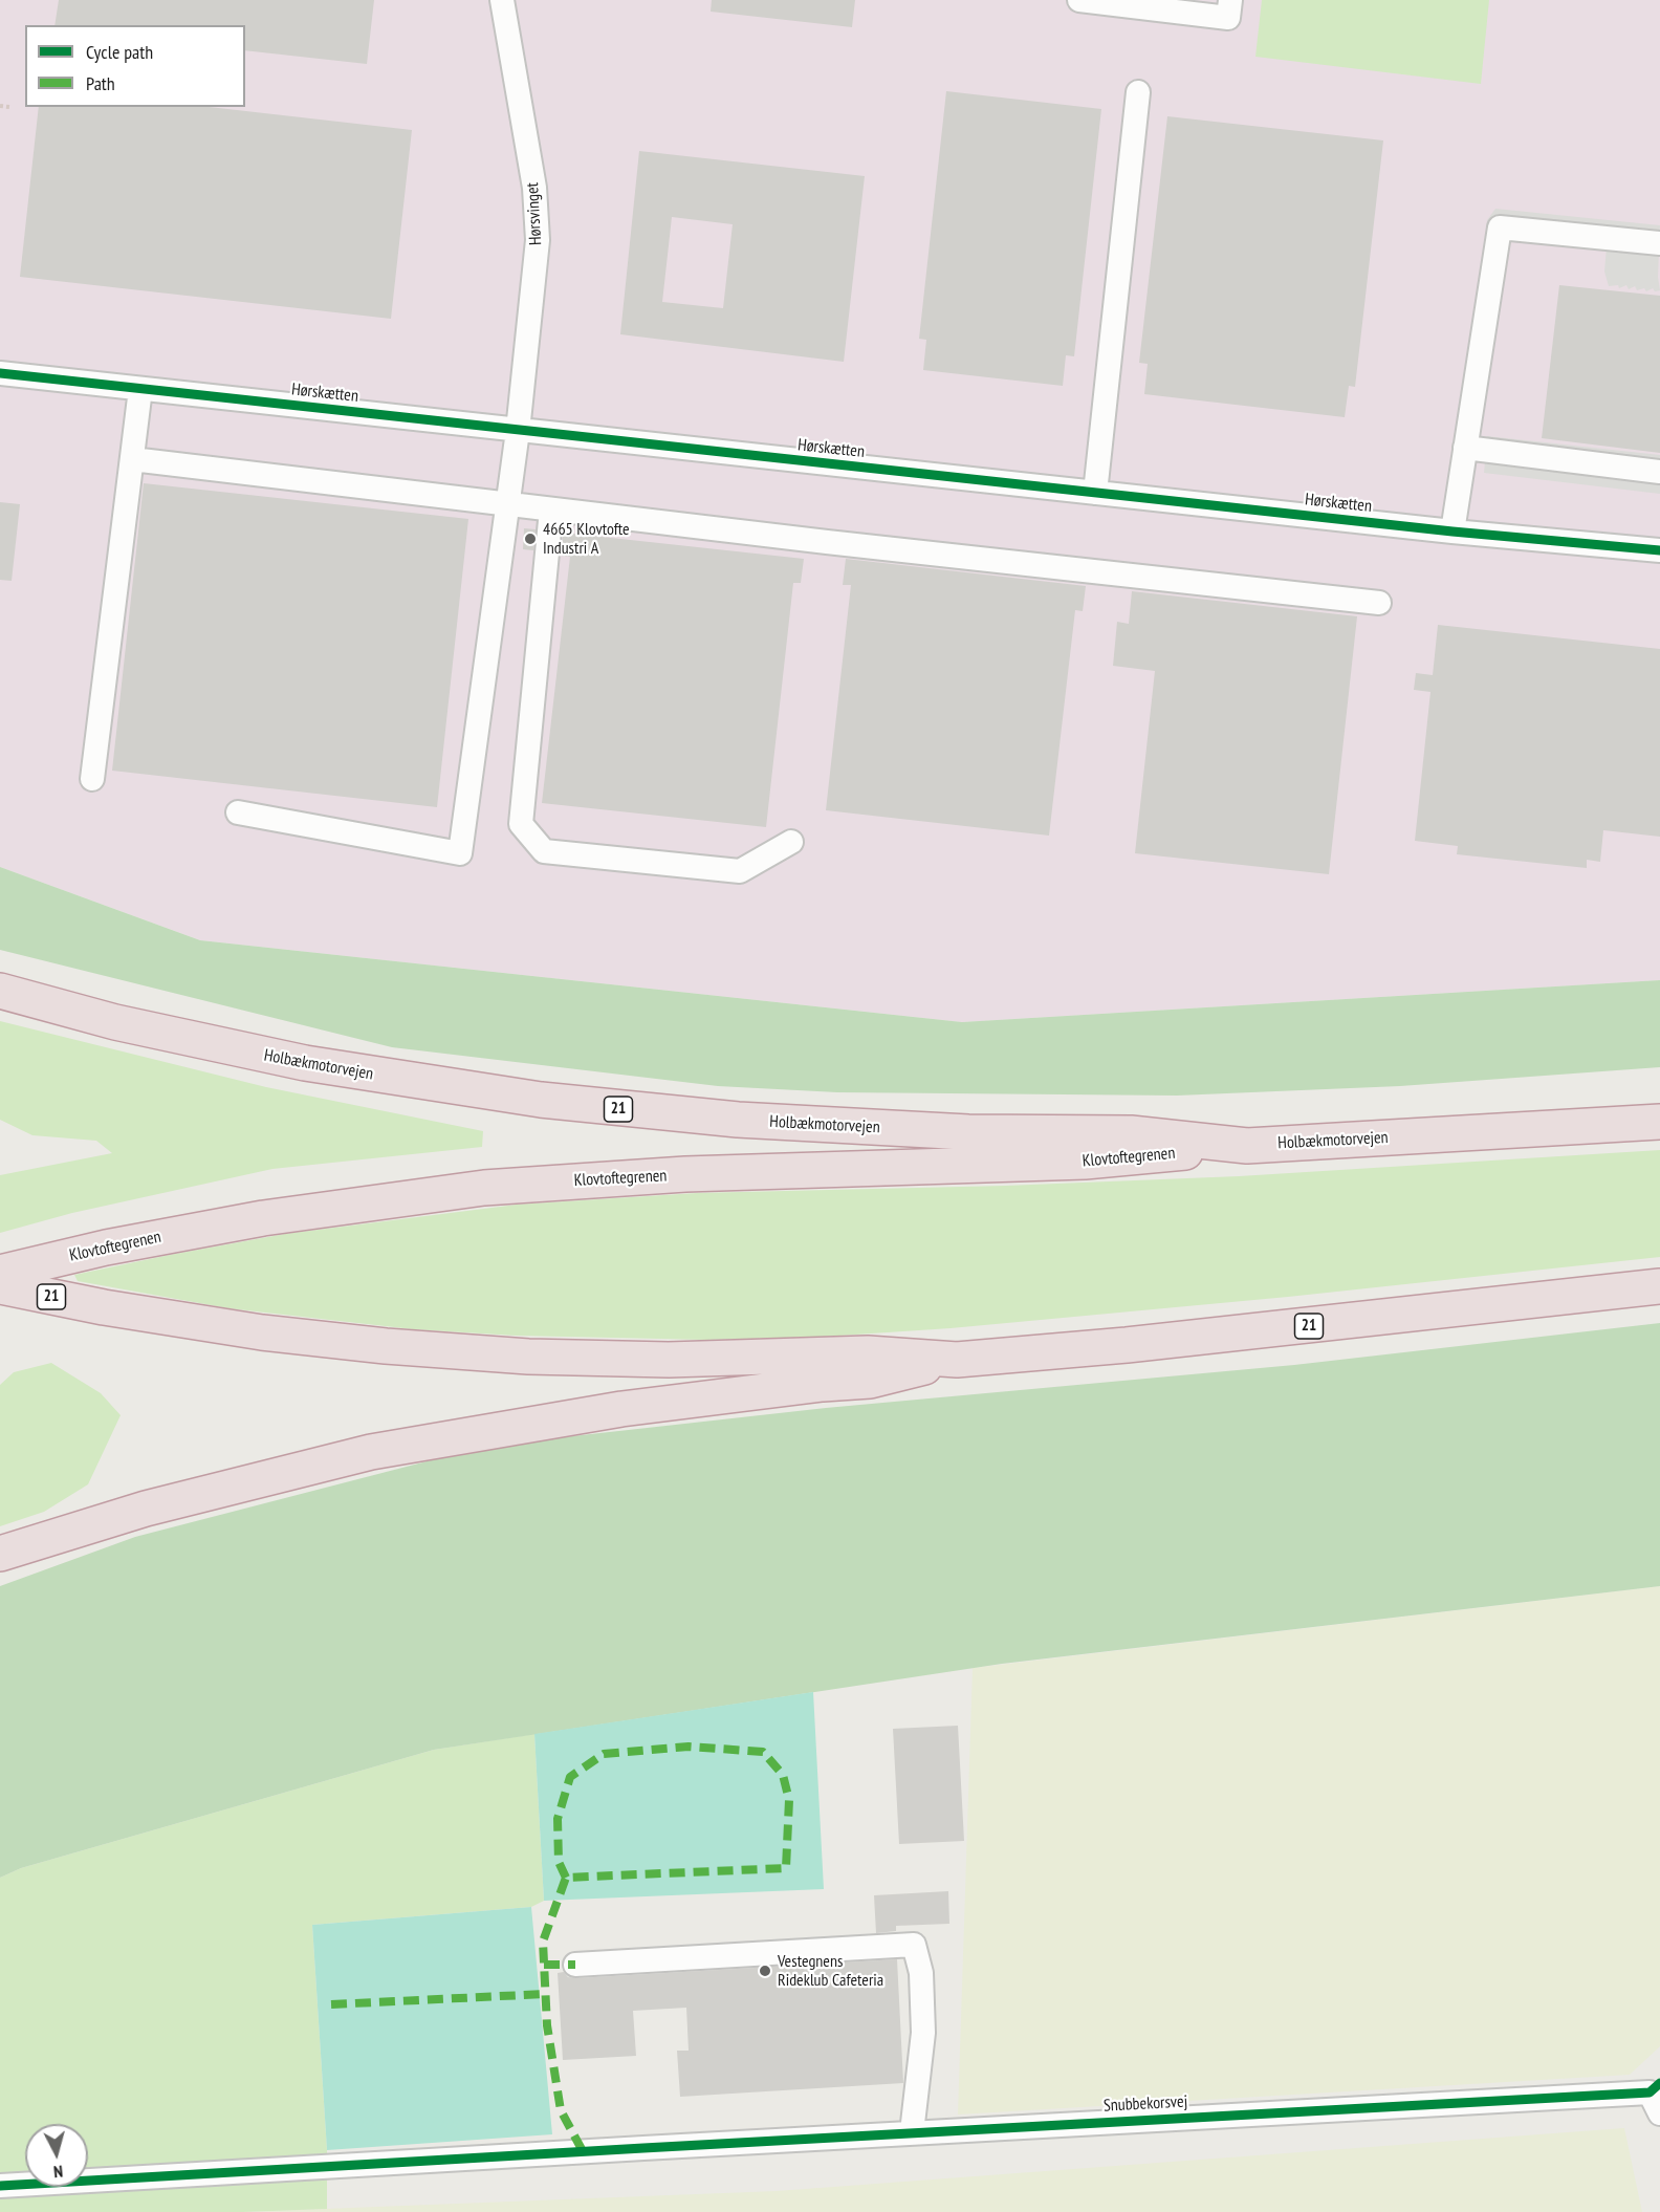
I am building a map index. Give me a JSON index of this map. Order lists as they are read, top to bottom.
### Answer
{
  "streets": {
    "highway": ["Holbækmotorvejen", "21", "Klovtoftegrenen"],
    "street": ["Hørsvinget", "Hørskætten", "Snubbekorsvej"]
  },
  "crossings": [
    ["Hørsvinget", "Hørskætten"],
    ["Holbækmotorvejen", "Klovtoftegrenen"]
  ],
  "places": ["4665 Klovtofte Industri A", "Vestegnens Rideklub Cafeteria"],
  "legend": ["Cycle path", "Path"],
  "north": "bottom"
}
